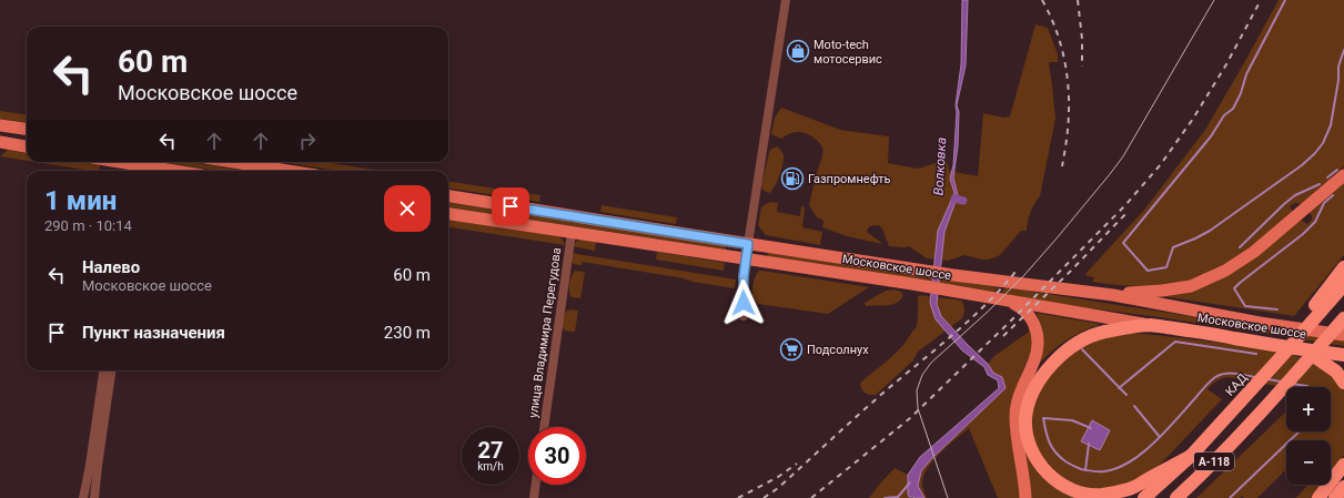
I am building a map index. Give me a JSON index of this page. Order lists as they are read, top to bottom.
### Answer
{
  "streets": {
    "highway": ["Московское шоссе", "КАД", "А-118"],
    "street": ["улица Владимира Перегудова"]
  },
  "crossings": [
    ["Московское шоссе", "улица Владимира Перегудова"]
  ],
  "water": ["Волковка"],
  "places": {
    "shop": ["Moto-tech мотосервис"],
    "fuel station": ["Газпромнефть"],
    "supermarket": ["Подсолнух"]
  },
  "page": {
    "turn": ["60 m", "Московское шоссе"],
    "heading": ["1 мин", "290 m · 10:14"],
    "list": [
      {
        "name": "Налево",
        "note": "Московское шоссе",
        "value": "60 m"
      },
      {
        "name": "Пункт назначения",
        "value": "230 m"
      }
    ],
    "map_buttons": ["+", "−"],
    "speed": "27 km/h",
    "limit": "30"
  }
}
